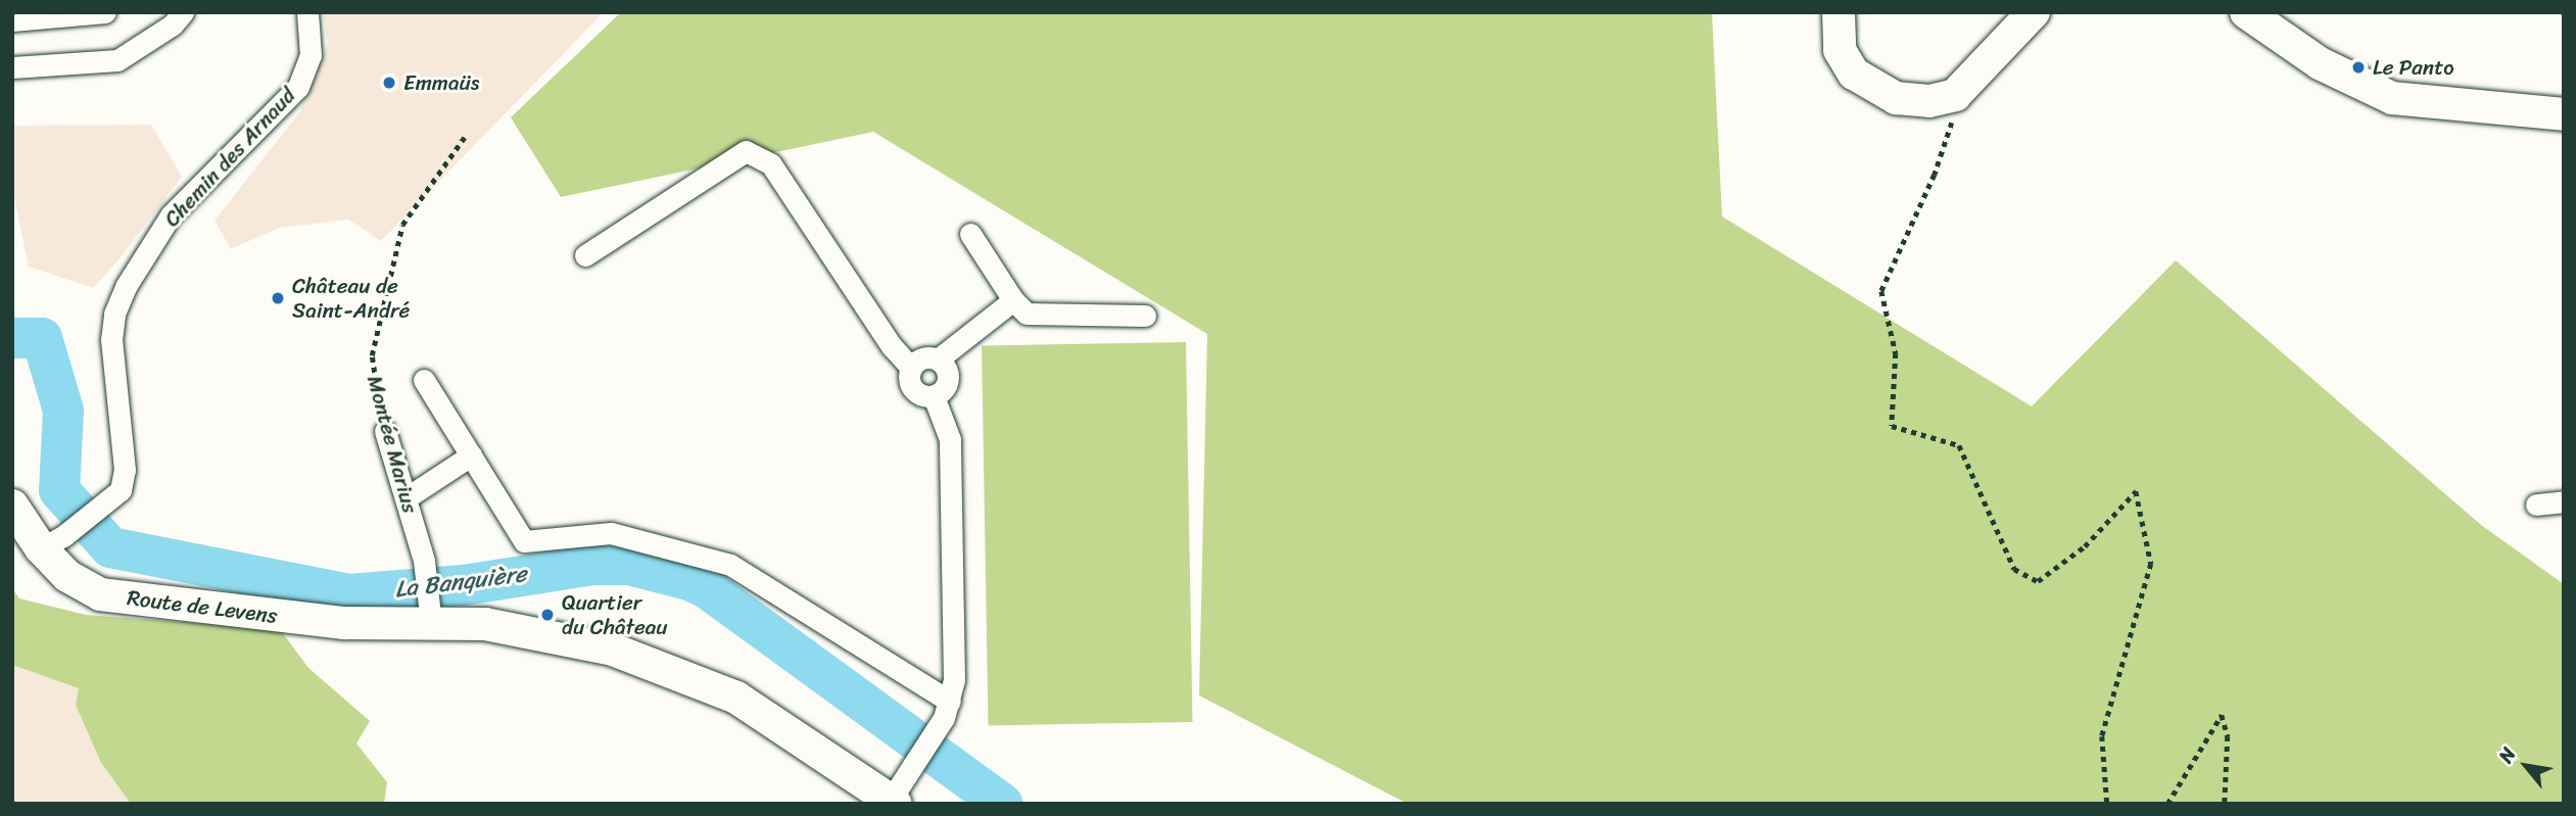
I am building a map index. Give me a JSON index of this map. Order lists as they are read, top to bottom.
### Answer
{
  "streets": {
    "street": ["Chemin des Arnaud", "Montée Marius", "Route de Levens"]
  },
  "crossings": [
    ["Chemin des Arnaud", "Route de Levens"],
    ["Montée Marius", "Route de Levens"]
  ],
  "water": ["La Banquière"],
  "places": [
    "Le Panto",
    "Emmaüs",
    "Château de Saint-André",
    "Quartier du Château"
  ],
  "north": "top left"
}
